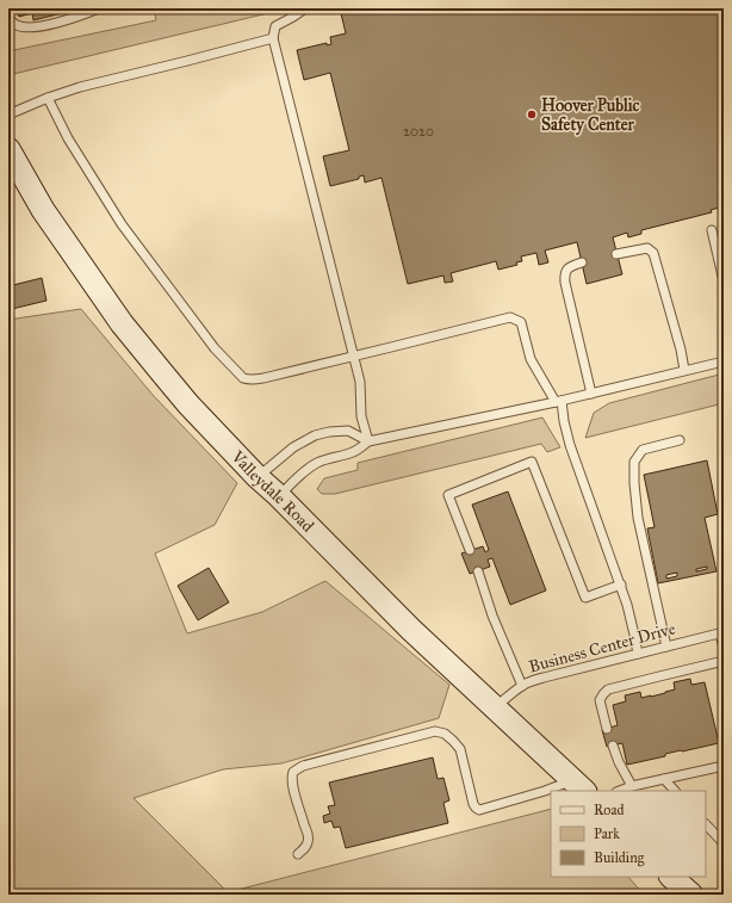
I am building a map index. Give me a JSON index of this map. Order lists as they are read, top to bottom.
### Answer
{
  "streets": {
    "main road": ["Valleydale Road"],
    "lane": ["Business Center Drive"]
  },
  "crossings": [
    ["Valleydale Road", "Business Center Drive"]
  ],
  "places": ["Hoover Public Safety Center"],
  "house_numbers": ["2020"],
  "legend": ["Road", "Park", "Building"]
}
